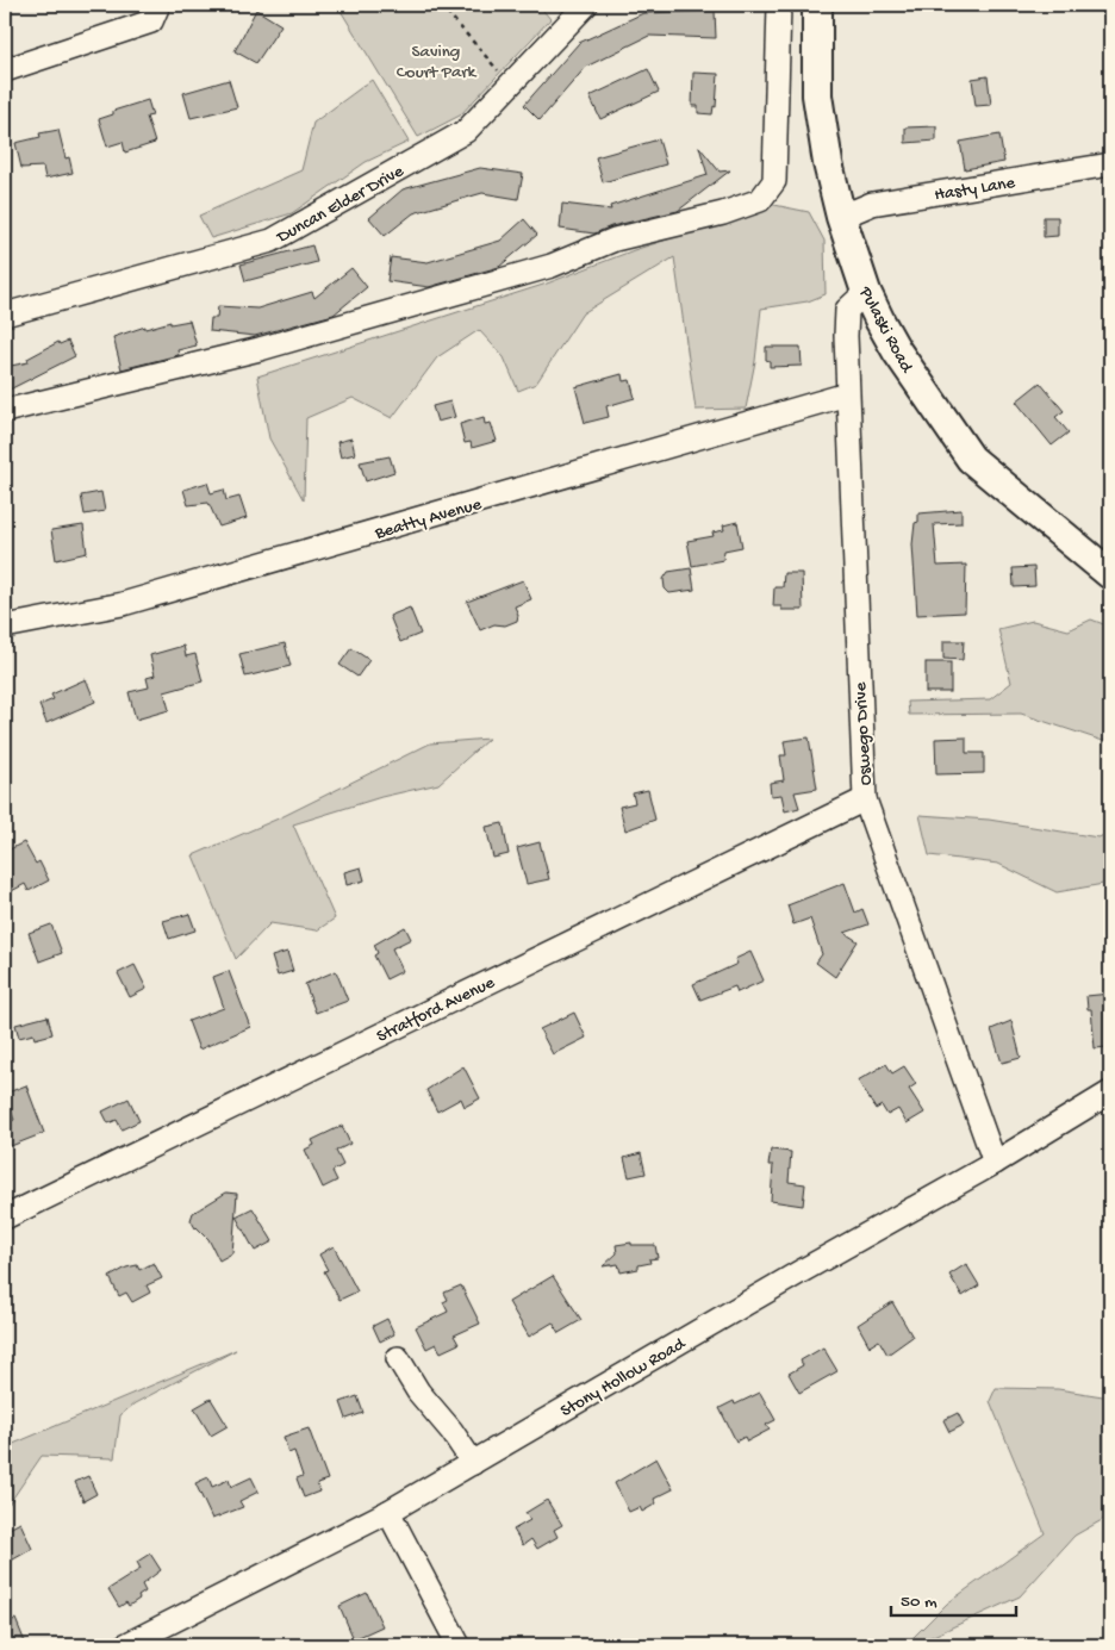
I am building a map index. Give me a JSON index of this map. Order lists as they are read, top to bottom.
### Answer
{
  "streets": {
    "main road": ["Pulaski Road"],
    "street": [
      "Hasty Lane",
      "Duncan Elder Drive",
      "Beatty Avenue",
      "Oswego Drive",
      "Stratford Avenue",
      "Stony Hollow Road"
    ]
  },
  "crossings": [
    ["Hasty Lane", "Pulaski Road"],
    ["Pulaski Road", "Oswego Drive"],
    ["Beatty Avenue", "Oswego Drive"],
    ["Oswego Drive", "Stratford Avenue"],
    ["Oswego Drive", "Stony Hollow Road"]
  ],
  "parks": ["Saving Court Park"],
  "scale_bar": "50 m"
}
